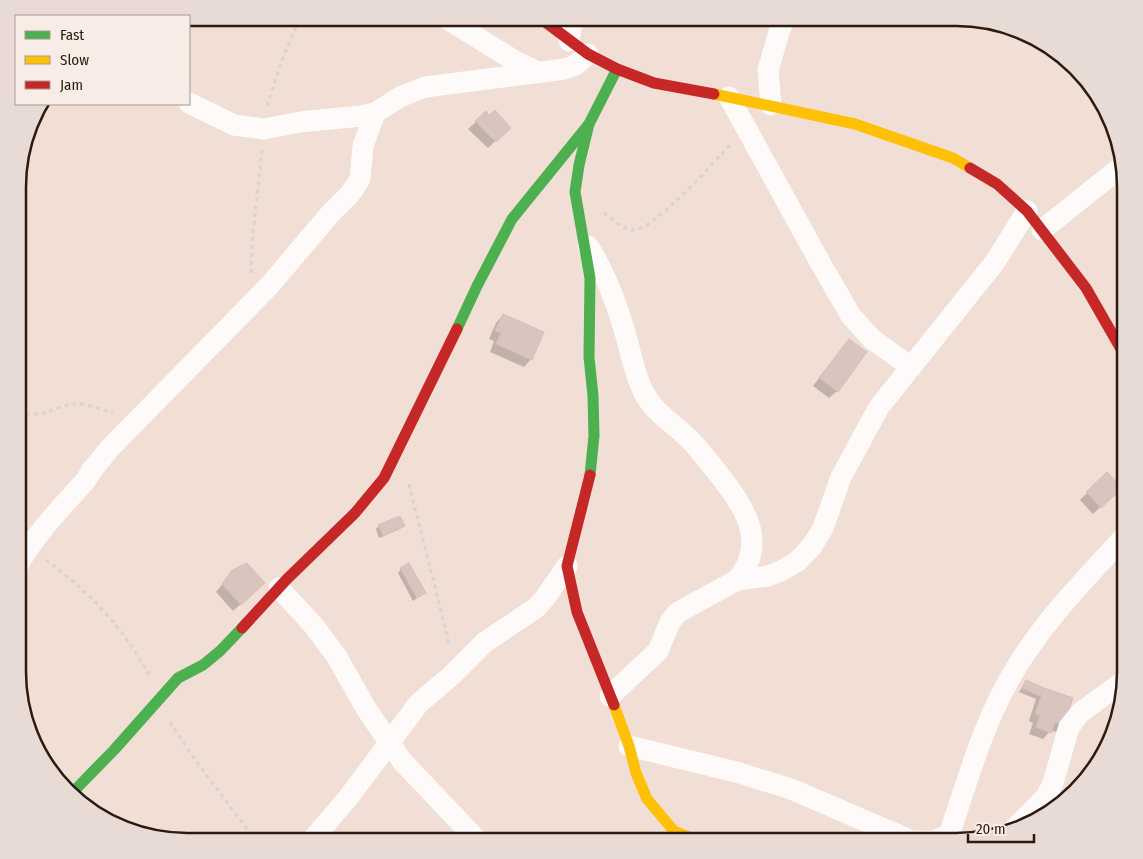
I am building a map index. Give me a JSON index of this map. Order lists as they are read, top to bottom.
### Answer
{
  "legend": ["Fast", "Slow", "Jam"],
  "scale_bar": "20 m"
}
